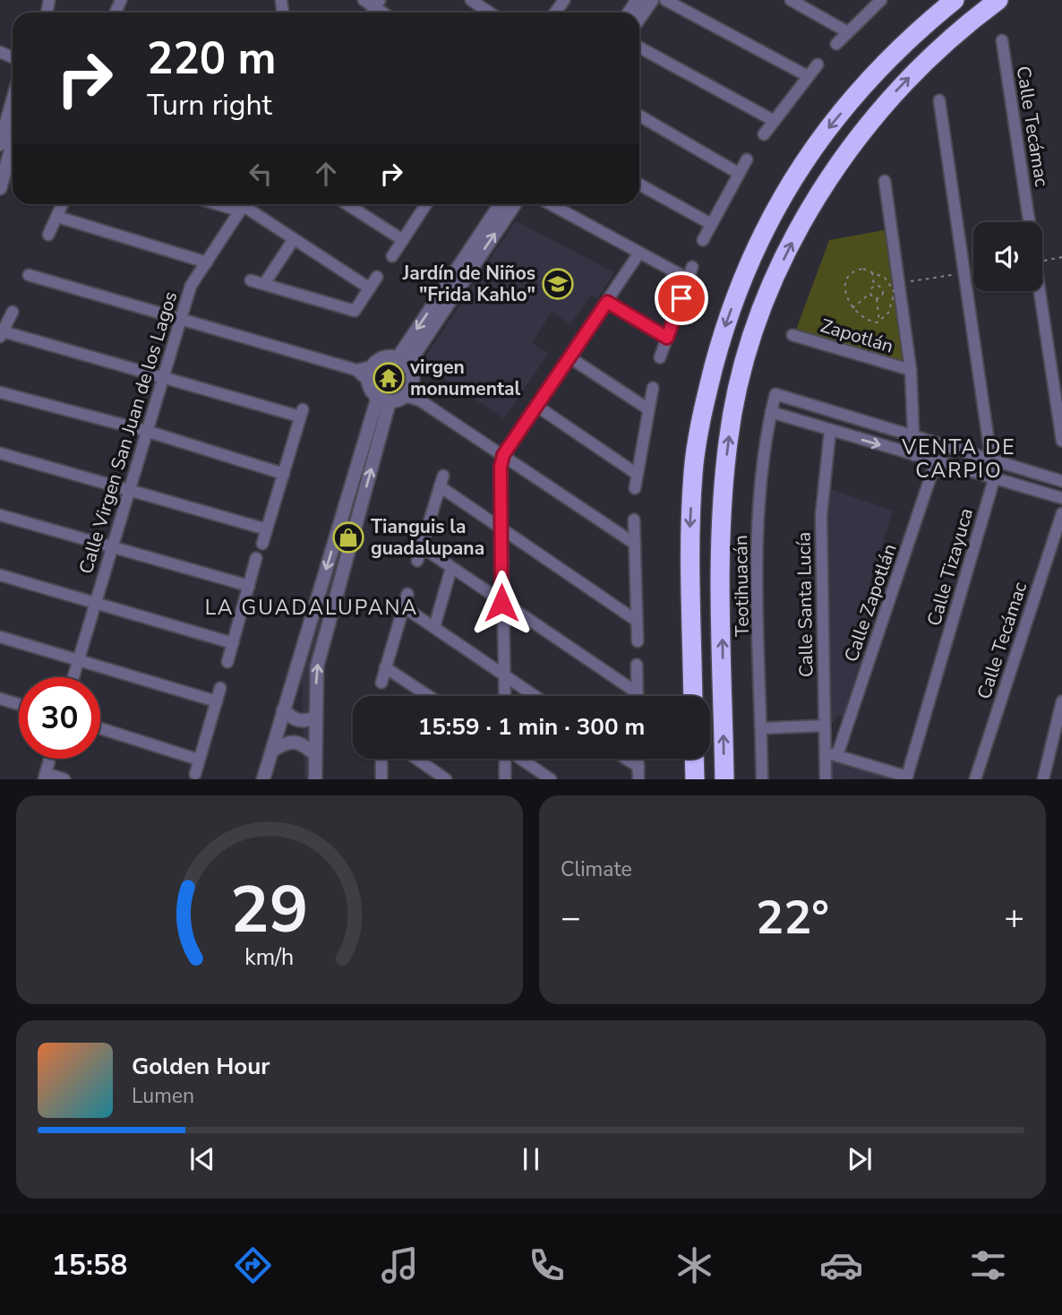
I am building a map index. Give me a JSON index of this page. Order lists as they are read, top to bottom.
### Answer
{
  "streets": {
    "street": [
      "Calle Tecámac",
      "Zapotlán",
      "Calle Virgen San Juan de los Lagos",
      "Calle Tizayuca",
      "Teotihuacán",
      "Calle Zapotlán",
      "Calle Santa Lucía"
    ]
  },
  "districts": ["VENTA DE CARPIO", "LA GUADALUPANA"],
  "places": {
    "school or university": ["Jardín de Niños \"Frida Kahlo\""],
    "temple": ["virgen monumental"],
    "shop": ["Tianguis la guadalupana"]
  },
  "page": {
    "turn": ["220 m", "Turn right"],
    "limit": "30",
    "trip": "15:59 · 1 min · 300 m",
    "tile": "Climate",
    "heat": ["−", "22°", "+"],
    "song": ["Golden Hour", "Lumen"],
    "tabs": "15:58",
    "gauge": ["29", "km/h"]
  }
}
